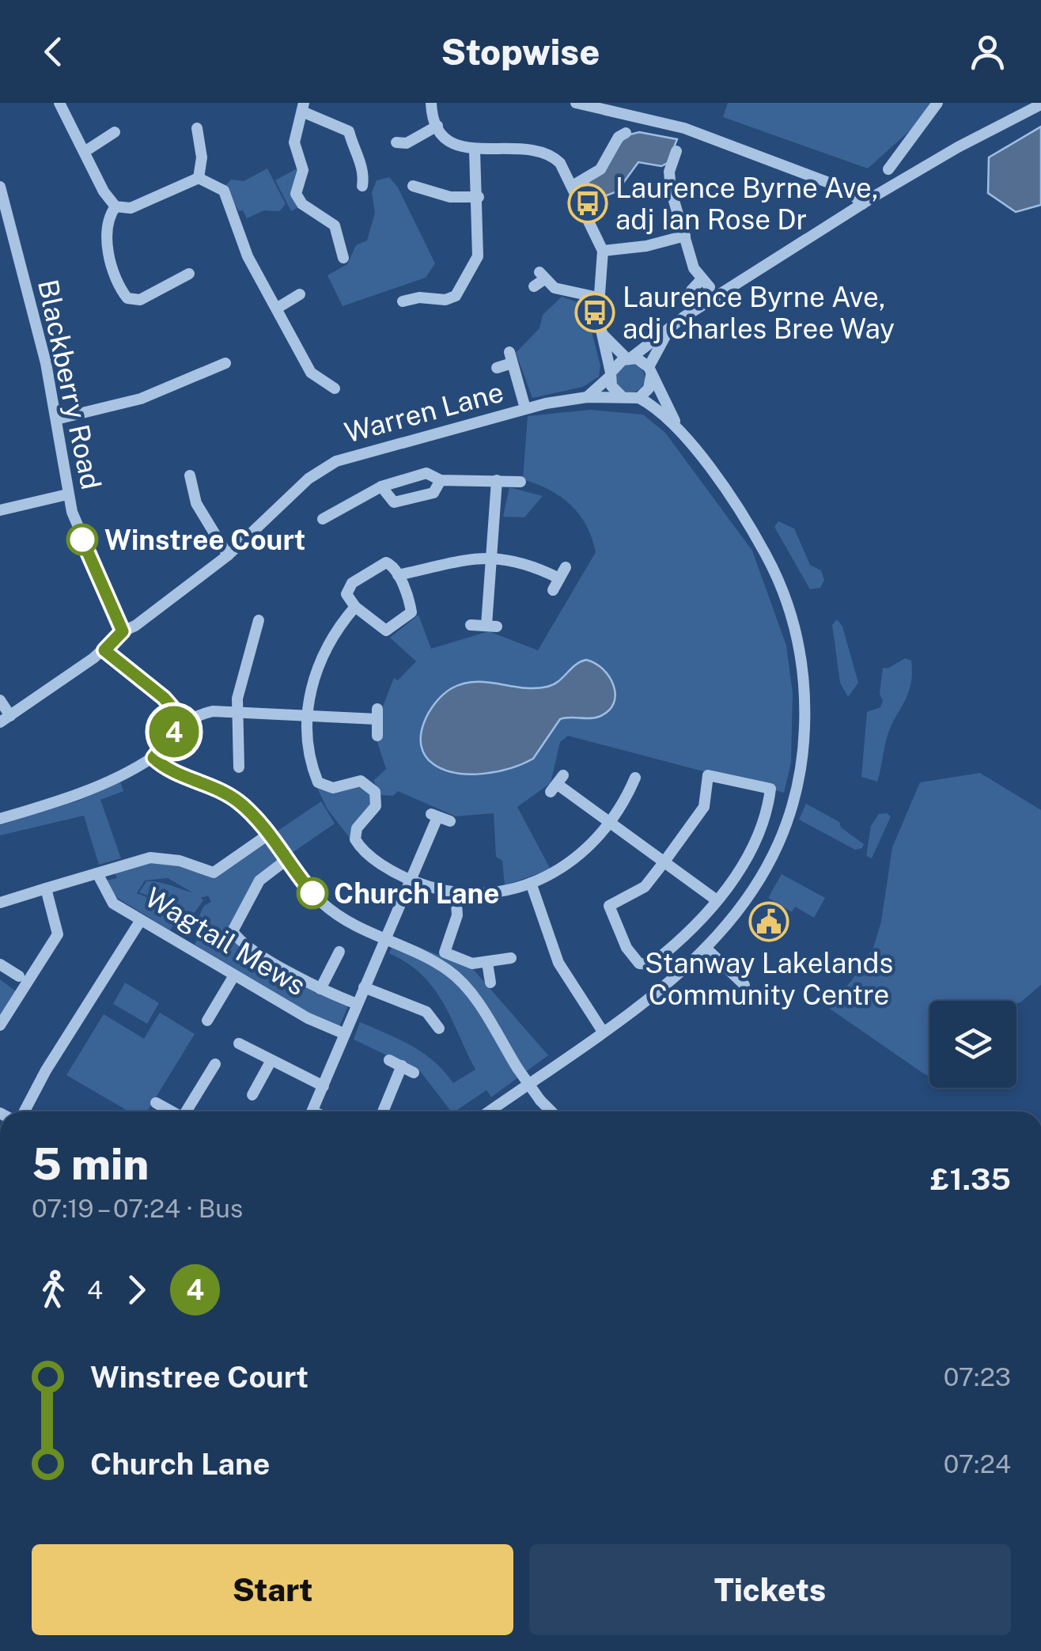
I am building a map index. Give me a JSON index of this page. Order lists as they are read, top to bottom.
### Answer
{
  "streets": {
    "street": ["Blackberry Road", "Warren Lane", "Wagtail Mews"]
  },
  "crossings": [
    ["Blackberry Road", "Warren Lane"]
  ],
  "places": {
    "bus stop": ["Laurence Byrne Ave, adj Ian Rose Dr", "Laurence Byrne Ave, adj Charles Bree Way"],
    "other": ["Winstree Court", "Church Lane"],
    "public building": ["Stanway Lakelands Community Centre"]
  },
  "lines": ["bus line 4"],
  "page": {
    "header": "Stopwise",
    "on_map": "4",
    "heading": ["5 min", "07:19 – 07:24 · Bus", "£1.35"],
    "legs": ["4", "4"],
    "list": [
      {
        "name": "Winstree Court",
        "value": "07:23"
      },
      {
        "name": "Church Lane",
        "value": "07:24"
      }
    ],
    "buttons": ["Start", "Tickets"]
  }
}
